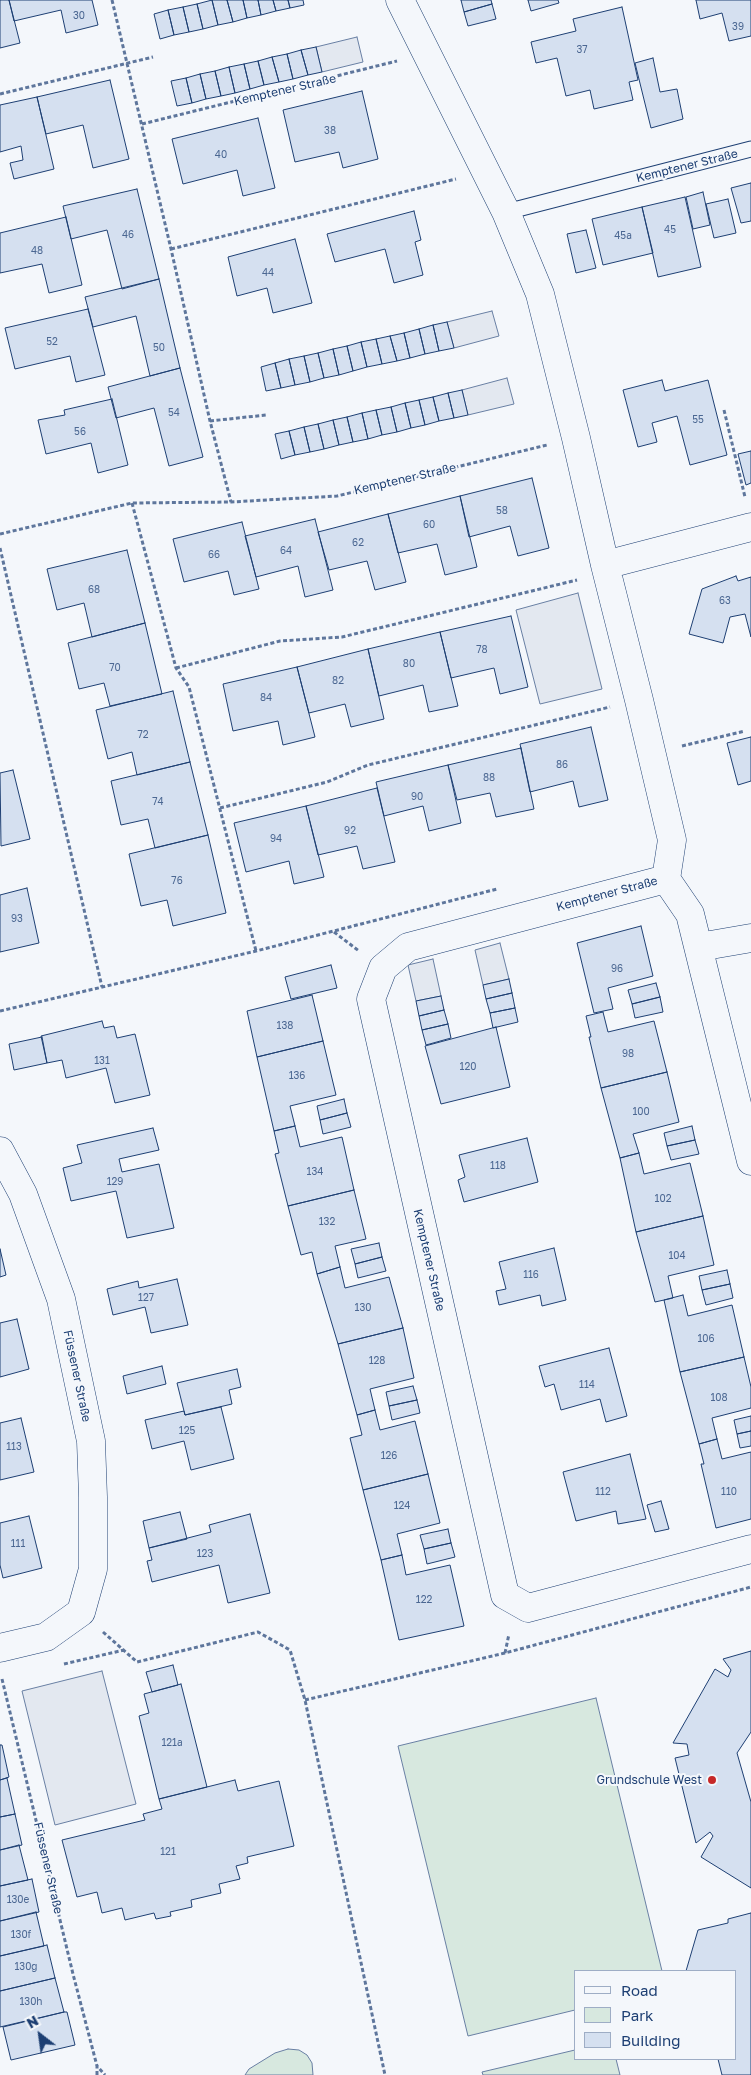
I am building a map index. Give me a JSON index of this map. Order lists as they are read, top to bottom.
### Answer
{
  "streets": {
    "street": ["Kemptener Straße", "Füssener Straße"]
  },
  "places": ["Grundschule West"],
  "house_numbers": [
    "30",
    "39",
    "37",
    "38",
    "40",
    "45",
    "46",
    "45a",
    "48",
    "44",
    "52",
    "50",
    "54",
    "55",
    "56",
    "58",
    "60",
    "62",
    "64",
    "66",
    "68",
    "63",
    "78",
    "80",
    "70",
    "82",
    "84",
    "72",
    "86",
    "88",
    "90",
    "74",
    "92",
    "94",
    "76",
    "93",
    "96",
    "138",
    "98",
    "131",
    "120",
    "136",
    "100",
    "118",
    "134",
    "129",
    "102",
    "132",
    "104",
    "116",
    "127",
    "130",
    "106",
    "128",
    "114",
    "108",
    "125",
    "113",
    "126",
    "112",
    "110",
    "124",
    "111",
    "123",
    "122",
    "121a",
    "121",
    "130e",
    "130f",
    "130g",
    "130h"
  ],
  "legend": ["Road", "Park", "Building"],
  "north": "top left"
}
